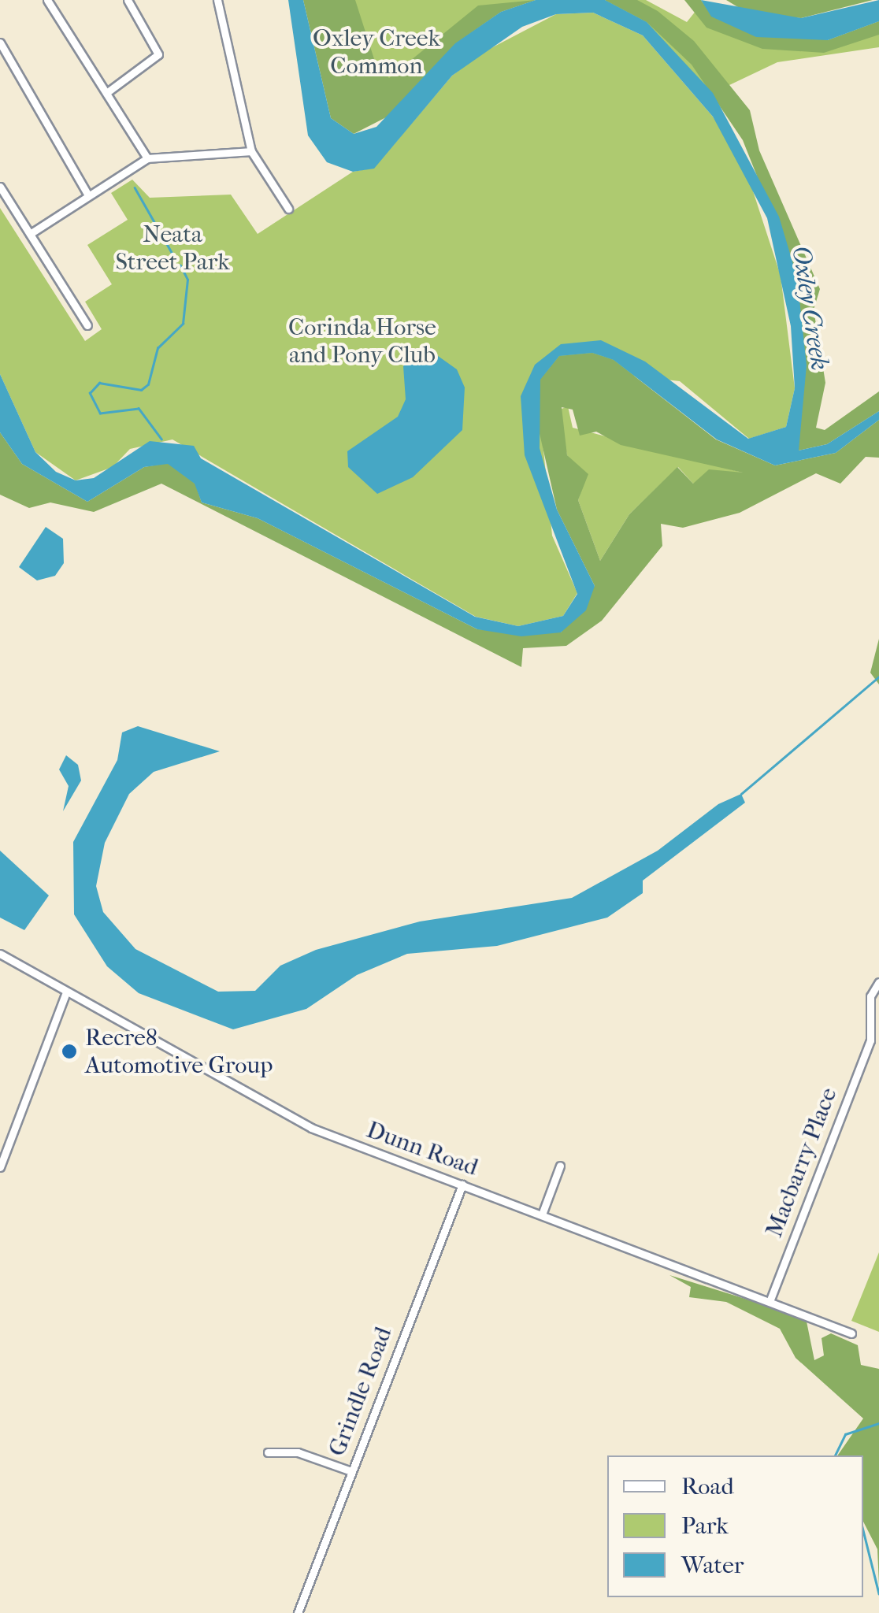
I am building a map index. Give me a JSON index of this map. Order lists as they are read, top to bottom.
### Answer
{
  "streets": {
    "street": ["Dunn Road", "Macbarry Place", "Grindle Road"]
  },
  "crossings": [
    ["Dunn Road", "Macbarry Place"],
    ["Dunn Road", "Grindle Road"]
  ],
  "water": ["Oxley Creek"],
  "parks": ["Oxley Creek Common", "Neata Street Park", "Corinda Horse and Pony Club"],
  "places": ["Recre8 Automotive Group"],
  "legend": ["Road", "Park", "Water"]
}
